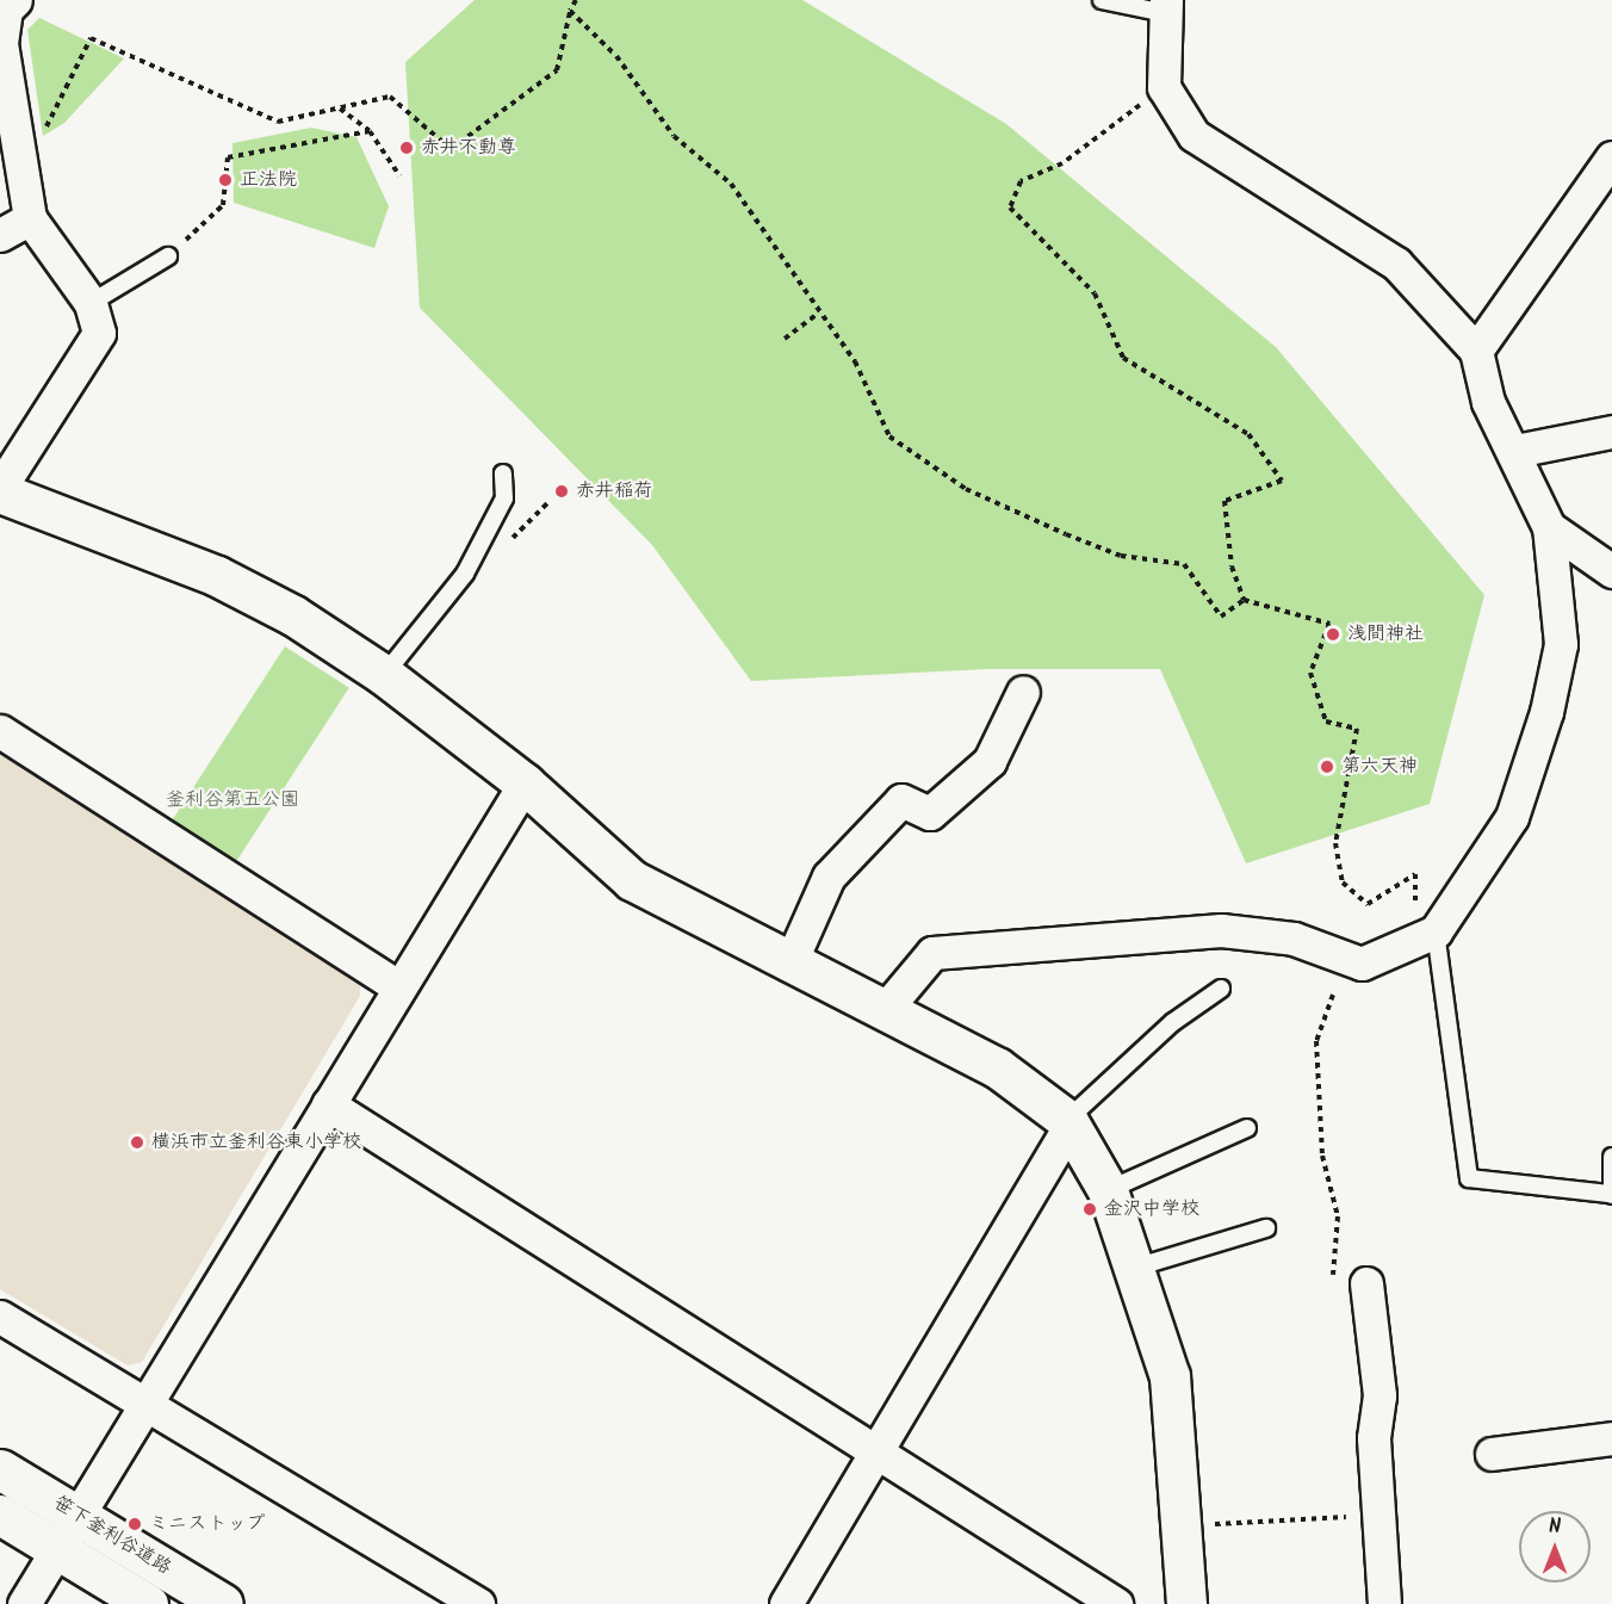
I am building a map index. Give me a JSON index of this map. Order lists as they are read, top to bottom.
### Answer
{
  "streets": {
    "street": ["笹下釜利谷道路"]
  },
  "parks": ["釜利谷第五公園"],
  "places": [
    "赤井不動尊",
    "正法院",
    "赤井稲荷",
    "浅間神社",
    "第六天神",
    "横浜市立釜利谷東小学校",
    "金沢中学校",
    "ミニストップ"
  ],
  "north": "top"
}
